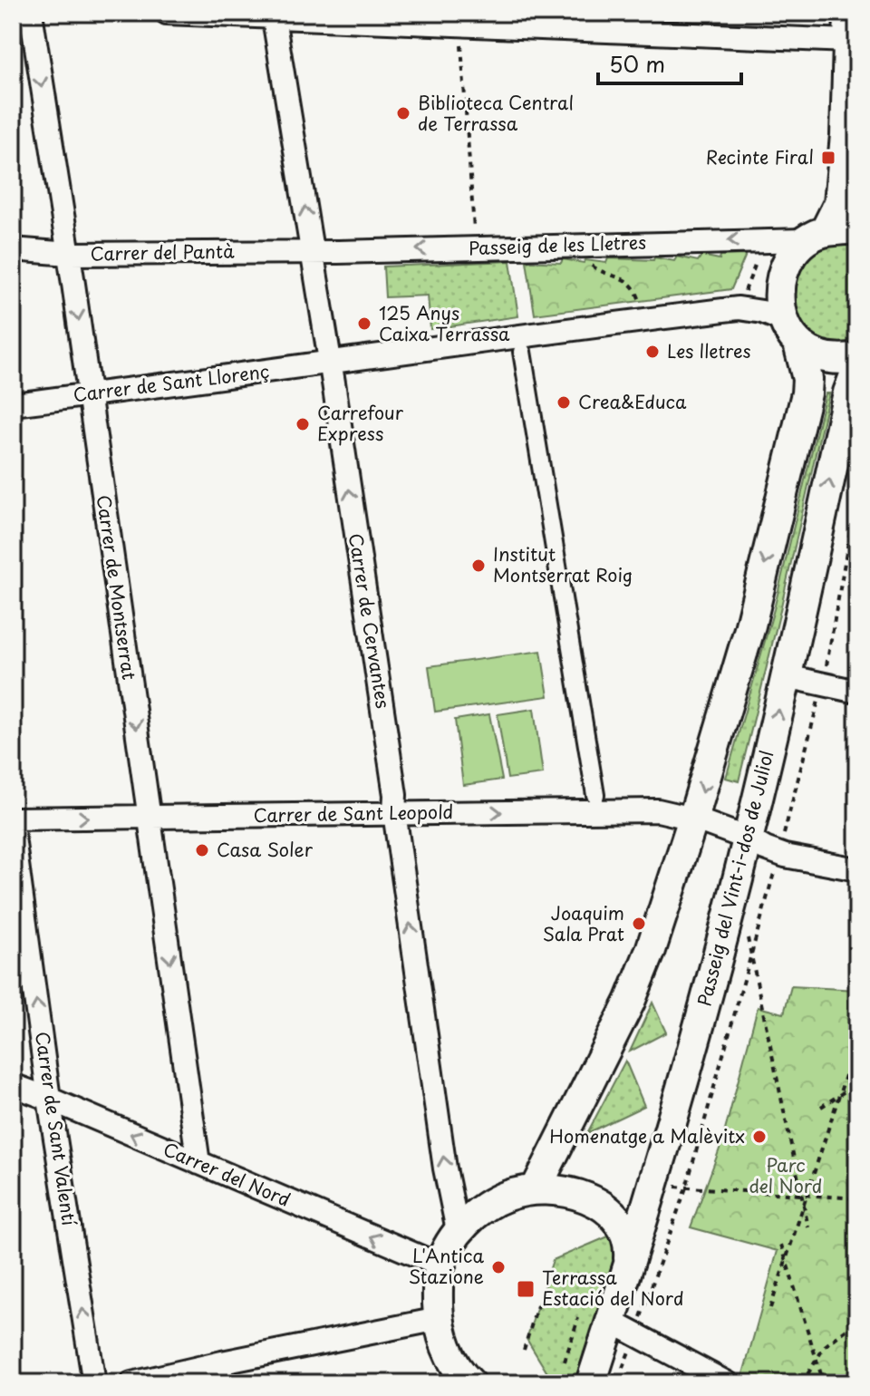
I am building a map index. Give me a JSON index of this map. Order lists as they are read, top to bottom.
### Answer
{
  "streets": {
    "street": [
      "Passeig de les Lletres",
      "Carrer del Pantà",
      "Carrer de Sant Llorenç",
      "Carrer de Montserrat",
      "Carrer de Cervantes",
      "Carrer de Sant Leopold",
      "Passeig del Vint-i-dos de Juliol",
      "Carrer de Sant Valentí",
      "Carrer del Nord"
    ]
  },
  "crossings": [
    ["Passeig de les Lletres", "Carrer del Pantà"],
    ["Passeig de les Lletres", "Carrer de Cervantes"],
    ["Carrer del Pantà", "Carrer de Montserrat"],
    ["Carrer del Pantà", "Carrer de Cervantes"],
    ["Carrer de Sant Llorenç", "Carrer de Montserrat"],
    ["Carrer de Sant Llorenç", "Carrer de Cervantes"],
    ["Carrer de Montserrat", "Carrer de Sant Leopold"],
    ["Carrer de Montserrat", "Carrer del Nord"],
    ["Carrer de Cervantes", "Carrer de Sant Leopold"],
    ["Carrer de Sant Leopold", "Passeig del Vint-i-dos de Juliol"],
    ["Carrer de Sant Valentí", "Carrer del Nord"]
  ],
  "one_way": [
    "Carrer de Montserrat",
    "Carrer de Cervantes",
    "Carrer de Sant Leopold",
    "Carrer de Sant Valentí",
    "Carrer del Nord"
  ],
  "parks": ["Parc del Nord"],
  "places": {
    "other": [
      "Biblioteca Central de Terrassa",
      "125 Anys Caixa Terrassa",
      "Les lletres",
      "Crea&Educa",
      "Carrefour Express",
      "Institut Montserrat Roig",
      "Casa Soler",
      "Joaquim Sala Prat",
      "Homenatge a Malèvitx",
      "L'Antica Stazione"
    ],
    "transit": ["Recinte Firal", "Terrassa Estació del Nord"]
  },
  "scale_bar": "50 m"
}
